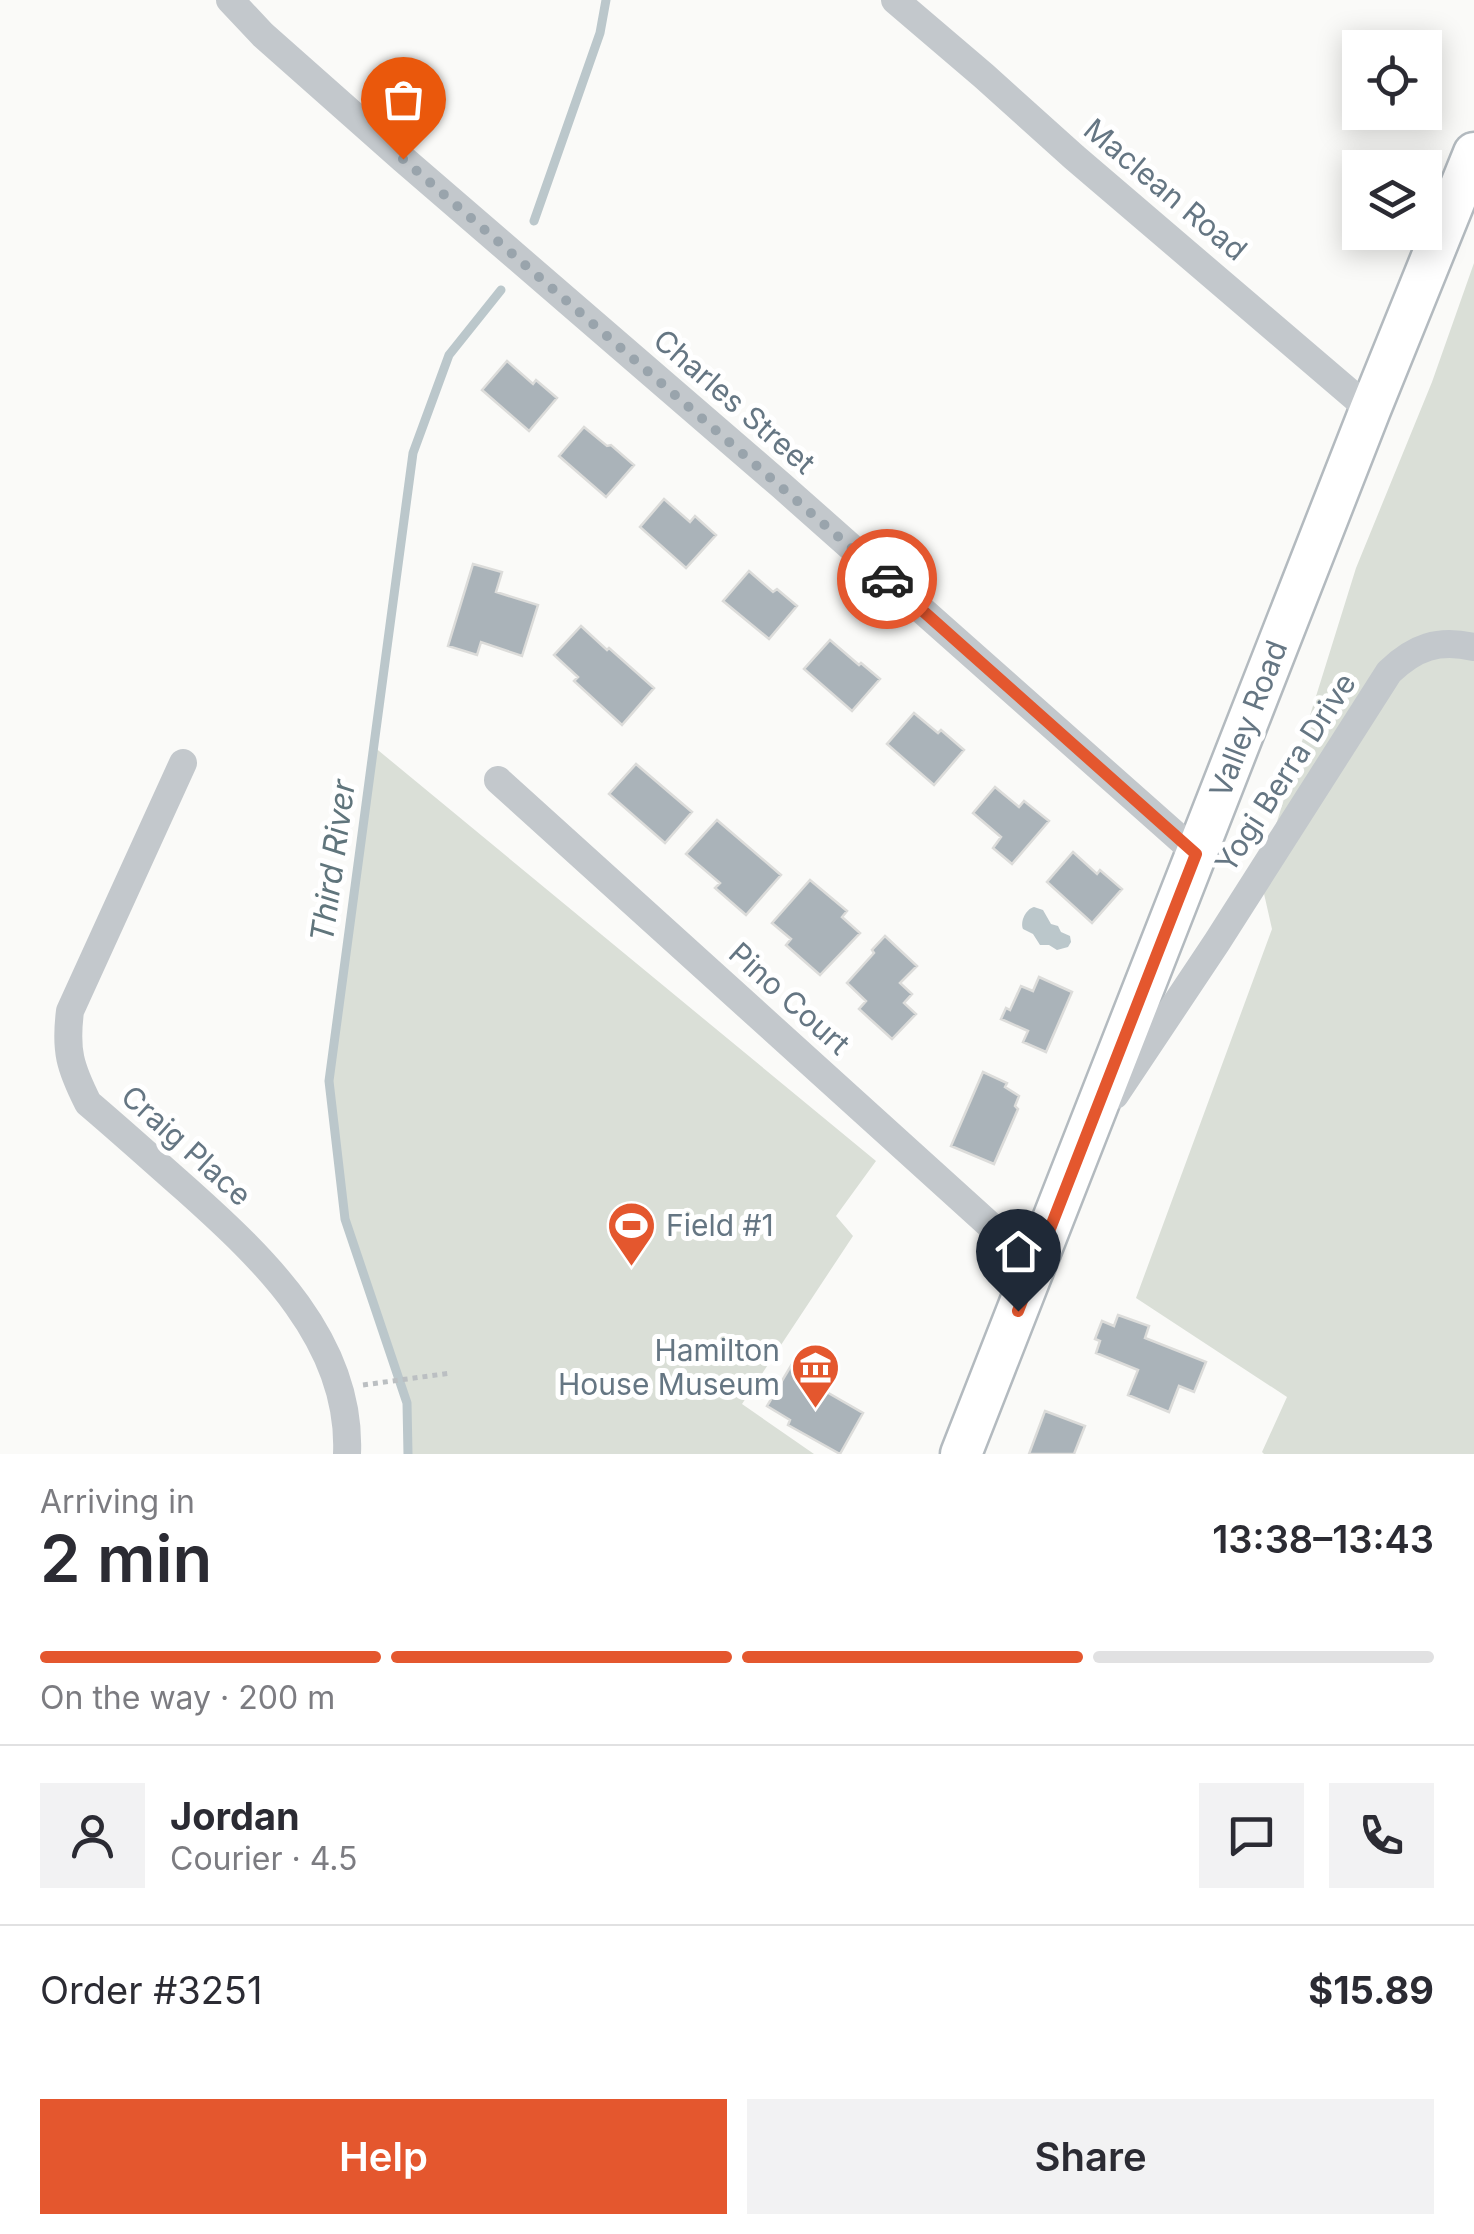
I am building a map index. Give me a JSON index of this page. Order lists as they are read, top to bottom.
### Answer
{
  "streets": {
    "main road": ["Valley Road"],
    "street": [
      "Maclean Road",
      "Charles Street",
      "Yogi Berra Drive",
      "Pino Court",
      "Craig Place"
    ]
  },
  "crossings": [
    ["Maclean Road", "Valley Road"],
    ["Charles Street", "Valley Road"],
    ["Valley Road", "Yogi Berra Drive"],
    ["Valley Road", "Pino Court"]
  ],
  "water": ["Third River"],
  "places": {
    "sports": ["Field #1"],
    "museum": ["Hamilton House Museum"]
  },
  "page": {
    "heading": ["2 min", "Arriving in", "13:38–13:43"],
    "panel": [
      "Jordan",
      "Courier · 4.5",
      "Order #3251",
      "$15.89"
    ],
    "bar": "On the way · 200 m",
    "buttons": ["Help", "Share"]
  }
}
